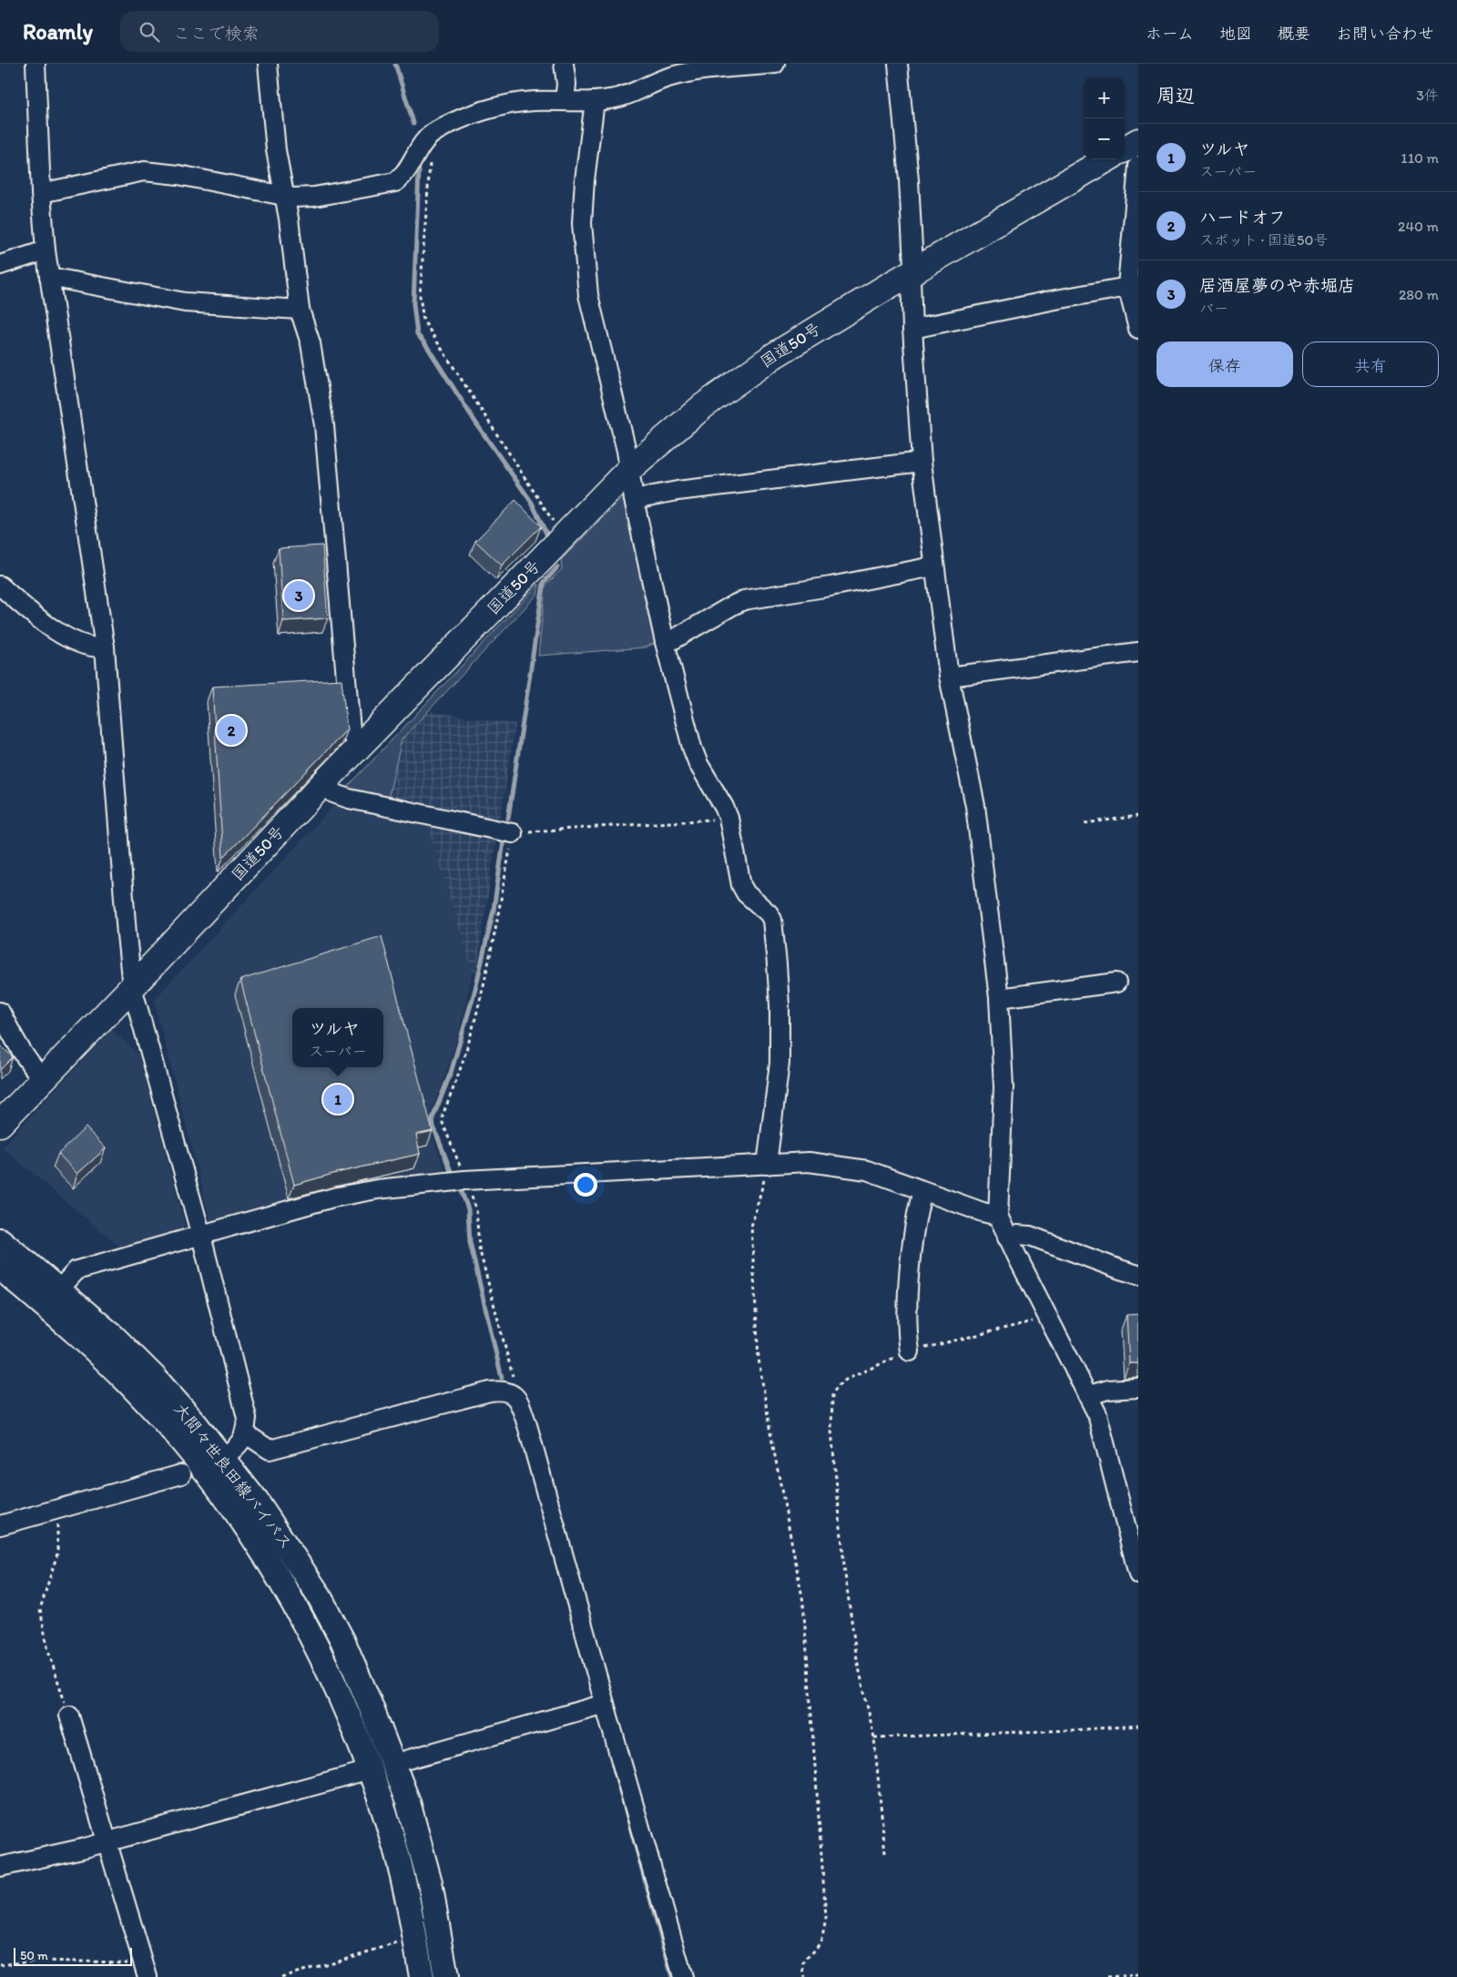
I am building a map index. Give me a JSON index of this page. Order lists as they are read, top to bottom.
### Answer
{
  "streets": {
    "highway": ["国道50号"],
    "main road": ["大間々世良田線バイパス"]
  },
  "scale_bar": "50 m",
  "page": {
    "header": "Roamly",
    "search": "ここで検索",
    "nav": [
      "ホーム",
      "地図",
      "概要",
      "お問い合わせ"
    ],
    "heading": ["周辺", "3件"],
    "map_buttons": ["+", "−"],
    "list": [
      {
        "mark": "1",
        "name": "ツルヤ",
        "note": "スーパー",
        "value": "110 m"
      },
      {
        "mark": "2",
        "name": "ハードオフ",
        "note": "スポット · 国道50号",
        "value": "240 m"
      },
      {
        "mark": "3",
        "name": "居酒屋夢のや赤堀店",
        "note": "バー",
        "value": "280 m"
      }
    ],
    "buttons": ["保存", "共有"],
    "pins": ["3", "2", "1"],
    "popup": ["ツルヤ", "スーパー"],
    "scale": "50 m"
  }
}
